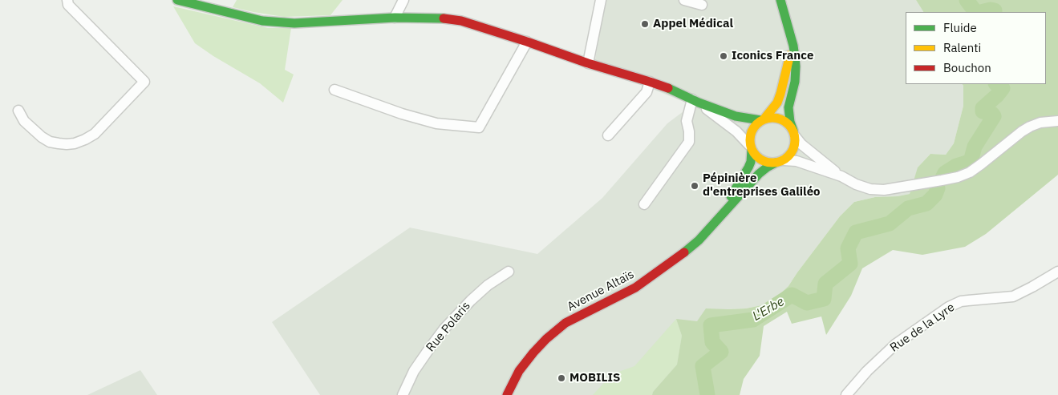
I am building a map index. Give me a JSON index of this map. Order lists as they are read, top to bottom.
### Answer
{
  "streets": {
    "street": ["Avenue Altaïs", "Rue Polaris", "Rue de la Lyre"]
  },
  "water": ["L'Erbe"],
  "places": [
    "Appel Médical",
    "Iconics France",
    "Pépinière d'entreprises Galiléo",
    "MOBILIS"
  ],
  "legend": ["Fluide", "Ralenti", "Bouchon"]
}
